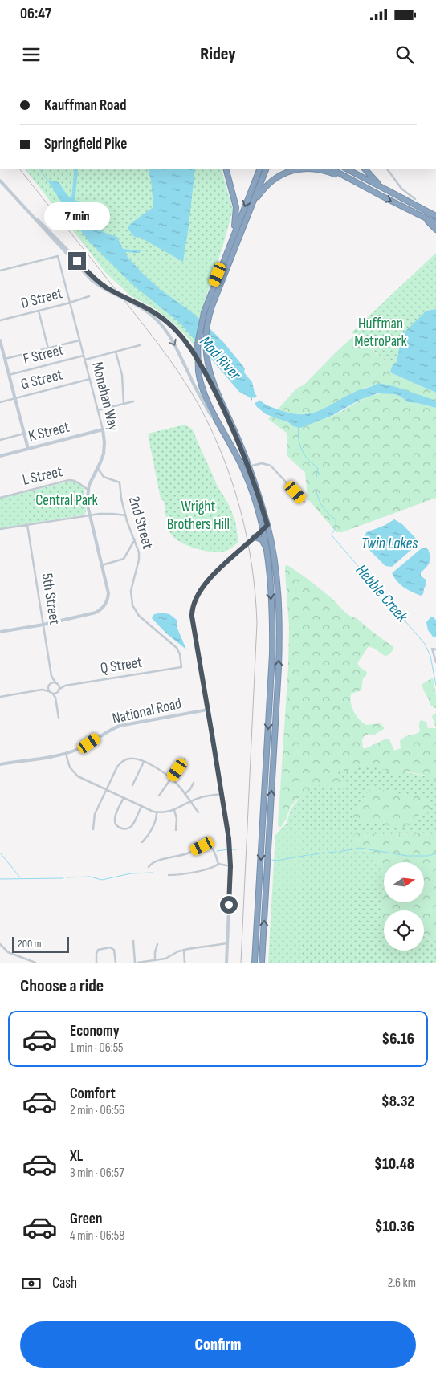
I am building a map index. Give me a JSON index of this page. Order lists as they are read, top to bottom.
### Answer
{
  "streets": {
    "main road": ["Monahan Way", "K Street", "National Road"],
    "street": [
      "D Street",
      "F Street",
      "G Street",
      "L Street",
      "2nd Street",
      "5th Street",
      "Q Street"
    ]
  },
  "crossings": [
    ["D Street", "Monahan Way"],
    ["F Street", "Monahan Way"],
    ["G Street", "Monahan Way"],
    ["Monahan Way", "K Street"],
    ["Monahan Way", "L Street"],
    ["Monahan Way", "2nd Street"],
    ["Monahan Way", "5th Street"],
    ["2nd Street", "Q Street"],
    ["5th Street", "Q Street"]
  ],
  "water": ["Mad River", "Twin Lakes", "Hebble Creek"],
  "parks": ["Huffman MetroPark", "Central Park", "Wright Brothers Hill"],
  "scale_bar": "200 m",
  "north": "right",
  "page": {
    "status": "06:47",
    "header": "Ridey",
    "banner": ["Kauffman Road", "Springfield Pike"],
    "bubble": "7 min",
    "scale": "200 m",
    "heading": "Choose a ride",
    "list": [
      {
        "name": "Economy",
        "note": "1 min · 06:55",
        "value": "$6.16"
      },
      {
        "name": "Comfort",
        "note": "2 min · 06:56",
        "value": "$8.32"
      },
      {
        "name": "XL",
        "note": "3 min · 06:57",
        "value": "$10.48"
      },
      {
        "name": "Green",
        "note": "4 min · 06:58",
        "value": "$10.36"
      }
    ],
    "pay": ["Cash", "2.6 km"],
    "buttons": "Confirm"
  }
}
